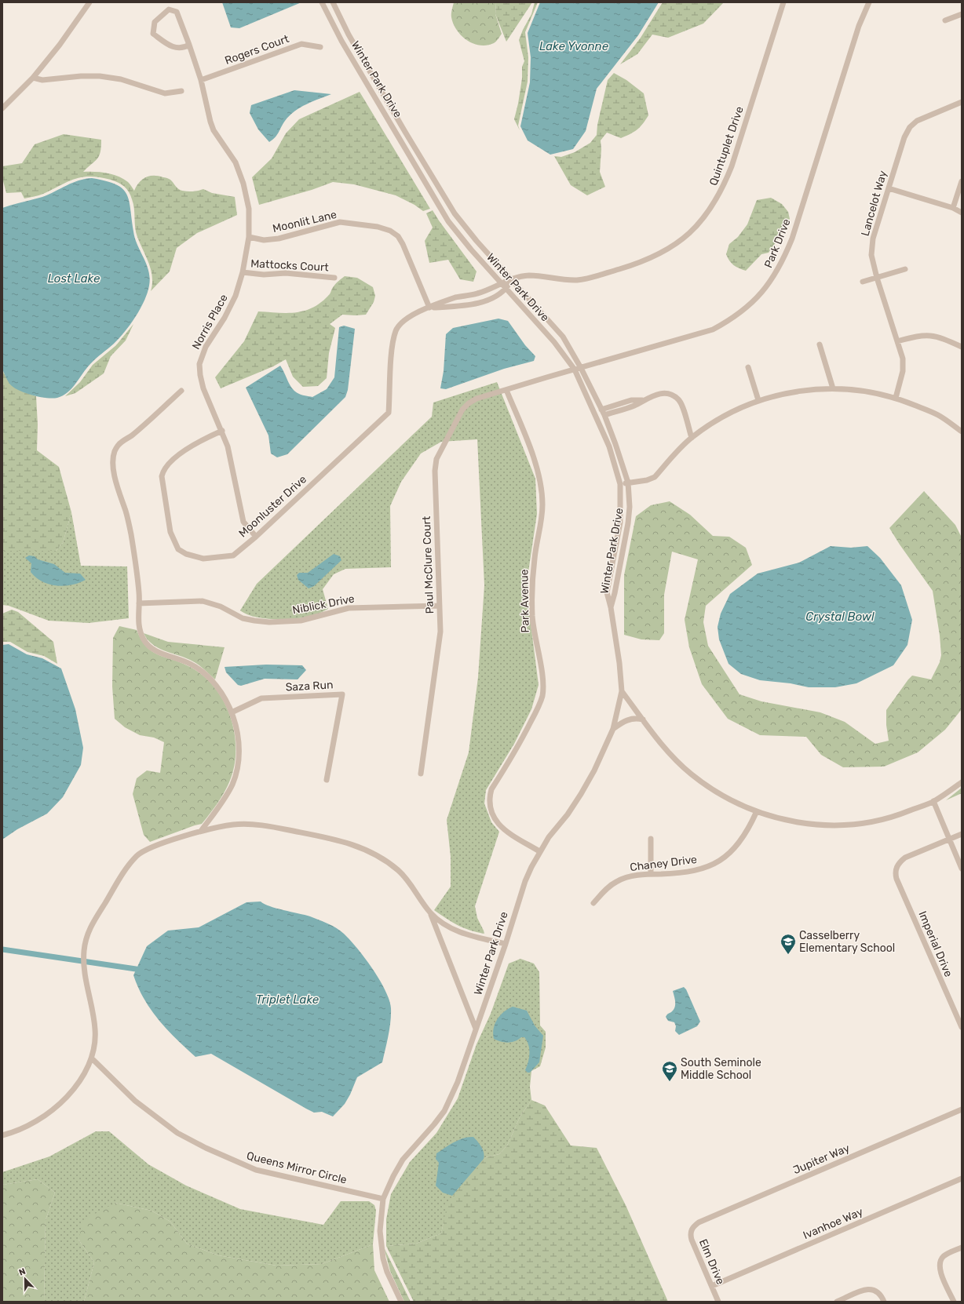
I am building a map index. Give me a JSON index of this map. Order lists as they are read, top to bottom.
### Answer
{
  "streets": {
    "street": [
      "Rogers Court",
      "Winter Park Drive",
      "Quintuplet Drive",
      "Lancelot Way",
      "Moonlit Lane",
      "Park Drive",
      "Mattocks Court",
      "Norris Place",
      "Moonluster Drive",
      "Paul McClure Court",
      "Park Avenue",
      "Niblick Drive",
      "Saza Run",
      "Chaney Drive",
      "Imperial Drive",
      "Jupiter Way",
      "Queens Mirror Circle",
      "Ivanhoe Way",
      "Elm Drive"
    ]
  },
  "crossings": [
    ["Rogers Court", "Norris Place"],
    ["Winter Park Drive", "Quintuplet Drive"],
    ["Winter Park Drive", "Park Drive"],
    ["Winter Park Drive", "Moonluster Drive"],
    ["Winter Park Drive", "Park Avenue"],
    ["Winter Park Drive", "Queens Mirror Circle"],
    ["Quintuplet Drive", "Moonluster Drive"],
    ["Moonlit Lane", "Norris Place"],
    ["Moonlit Lane", "Moonluster Drive"],
    ["Mattocks Court", "Norris Place"],
    ["Norris Place", "Moonluster Drive"],
    ["Paul McClure Court", "Park Avenue"],
    ["Paul McClure Court", "Niblick Drive"],
    ["Jupiter Way", "Elm Drive"],
    ["Ivanhoe Way", "Elm Drive"]
  ],
  "water": [
    "Lake Yvonne",
    "Lost Lake",
    "Crystal Bowl",
    "Triplet Lake"
  ],
  "places": {
    "school or university": ["Casselberry Elementary School", "South Seminole Middle School"]
  },
  "north": "top"
}
